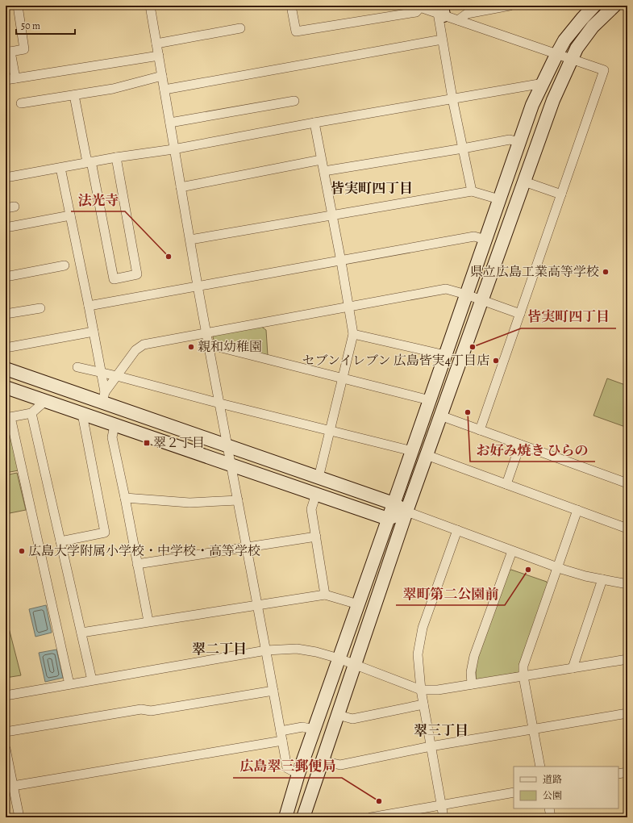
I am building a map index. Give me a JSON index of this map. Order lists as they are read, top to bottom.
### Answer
{
  "districts": ["皆実町四丁目", "翠二丁目", "翠三丁目"],
  "places": {
    "other": [
      "法光寺",
      "県立広島工業高等学校",
      "親和幼稚園",
      "皆実町四丁目",
      "セブンイレブン 広島皆実4丁目店",
      "お好み焼き ひらの",
      "広島大学附属小学校・中学校・高等学校",
      "翠町第二公園前",
      "広島翠三郵便局"
    ],
    "transit": ["翠２丁目"]
  },
  "legend": ["道路", "公園"],
  "scale_bar": "50 m"
}
